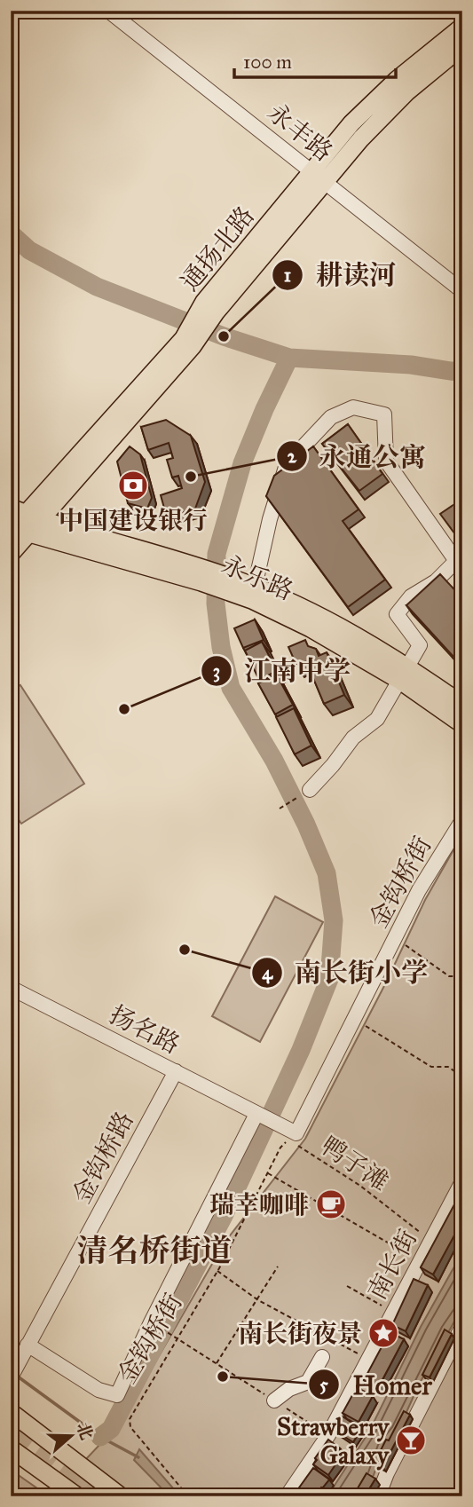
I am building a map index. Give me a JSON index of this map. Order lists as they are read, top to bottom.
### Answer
{
  "streets": {
    "main road": ["通扬北路", "永乐路"],
    "street": [
      "永丰路",
      "金钩桥街",
      "扬名路",
      "金钩桥路",
      "南长街"
    ],
    "path": ["鸭子滩"]
  },
  "crossings": [
    ["永丰路", "通扬北路"],
    ["通扬北路", "永乐路"],
    ["金钩桥街", "扬名路"],
    ["金钩桥街", "鸭子滩"],
    ["扬名路", "金钩桥路"],
    ["扬名路", "鸭子滩"],
    ["鸭子滩", "南长街"]
  ],
  "districts": ["清名桥街道"],
  "places": {
    "other": [
      "耕读河",
      "永通公寓",
      "江南中学",
      "南长街小学",
      "Homer"
    ],
    "bank": ["中国建设银行"],
    "cafe": ["瑞幸咖啡"],
    "place": ["南长街夜景"],
    "bar": ["Strawberry Galaxy"]
  },
  "scale_bar": "100 m",
  "north": "right"
}
